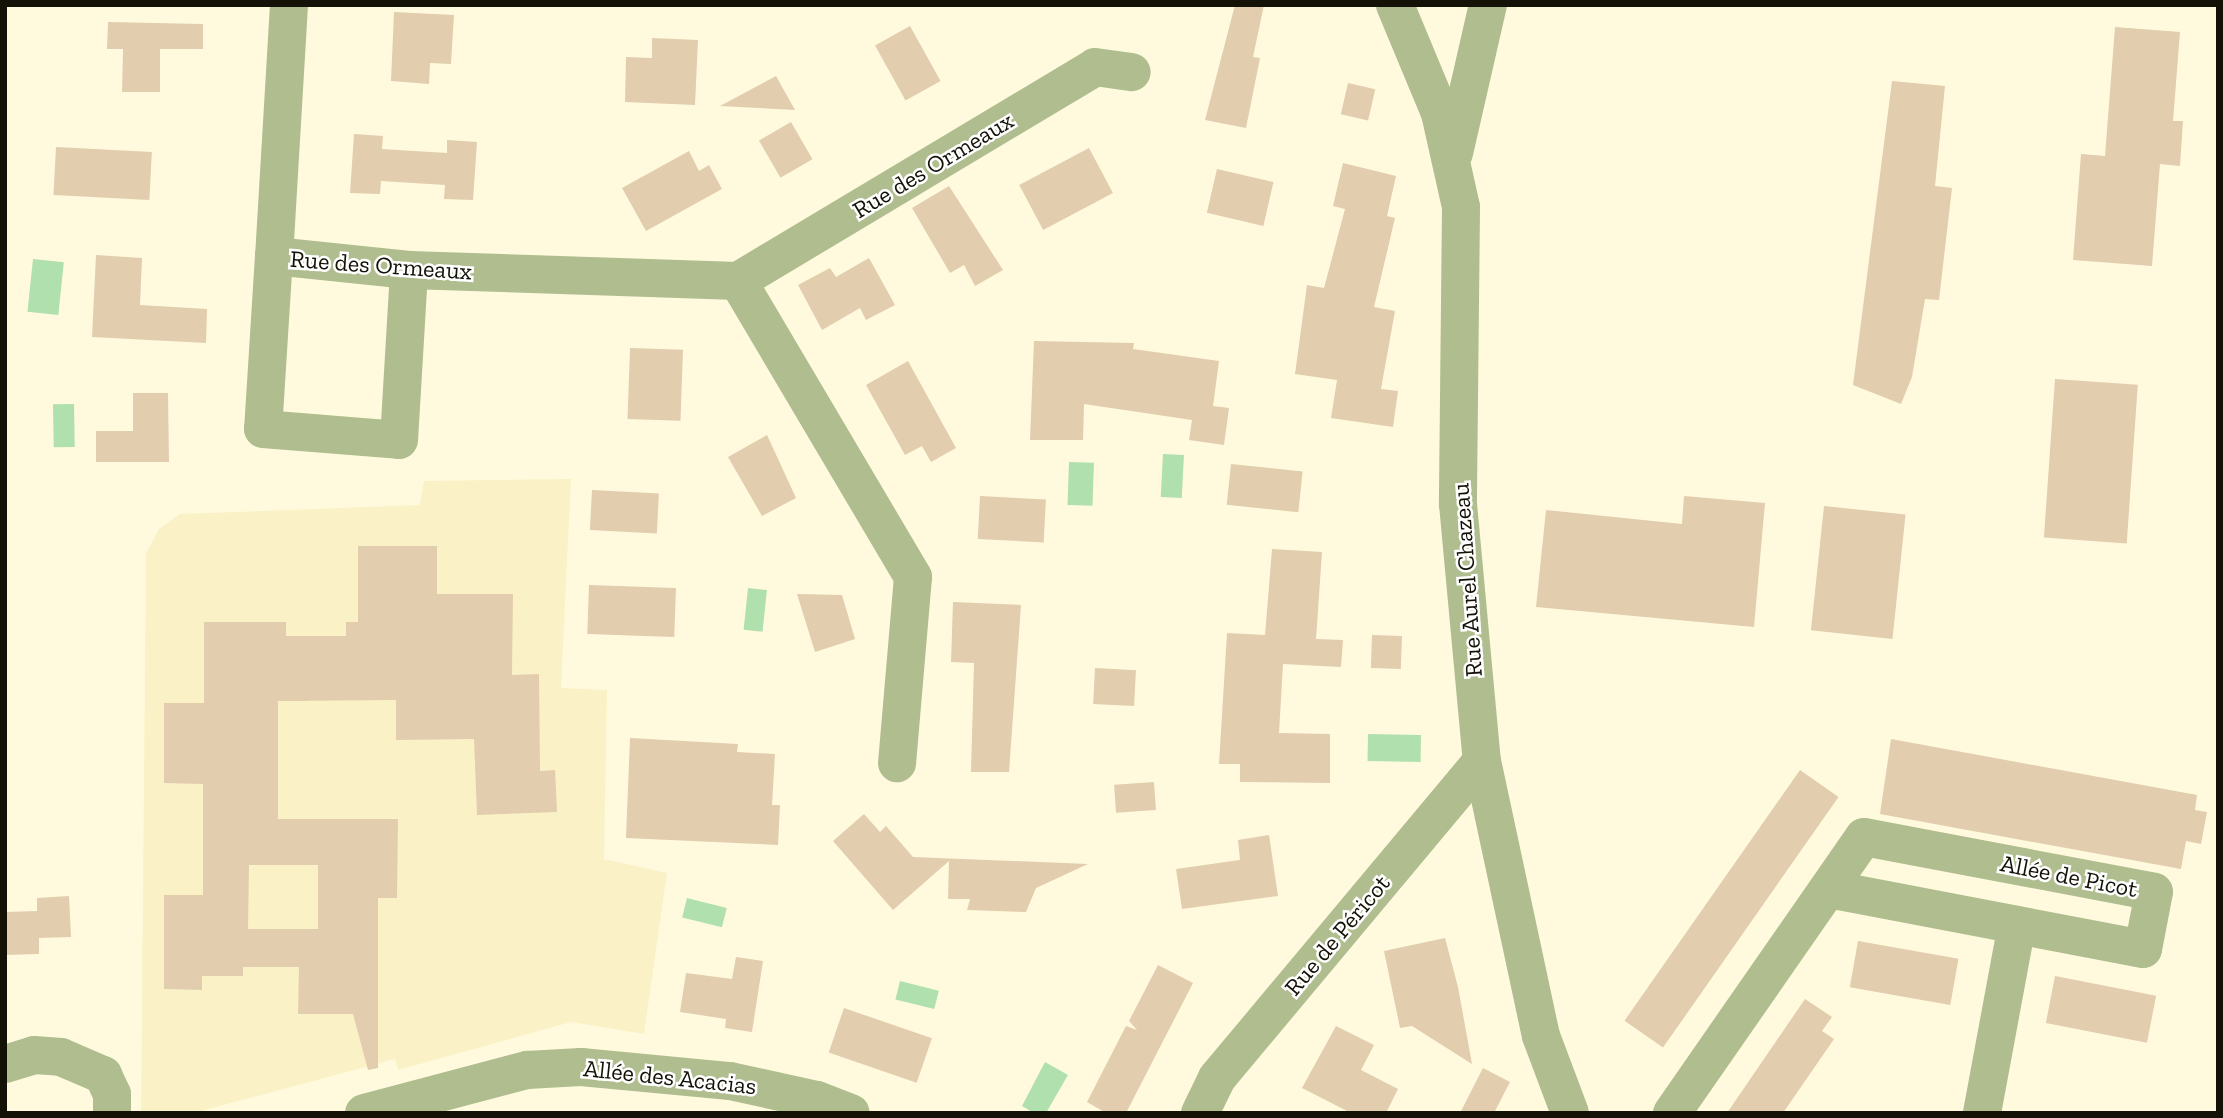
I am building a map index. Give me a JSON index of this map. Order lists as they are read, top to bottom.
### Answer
{
  "streets": {
    "street": [
      "Rue des Ormeaux",
      "Rue Aurel Chazeau",
      "Allée de Picot",
      "Rue de Péricot",
      "Allée des Acacias"
    ]
  },
  "crossings": [
    ["Rue Aurel Chazeau", "Rue de Péricot"]
  ]
}
